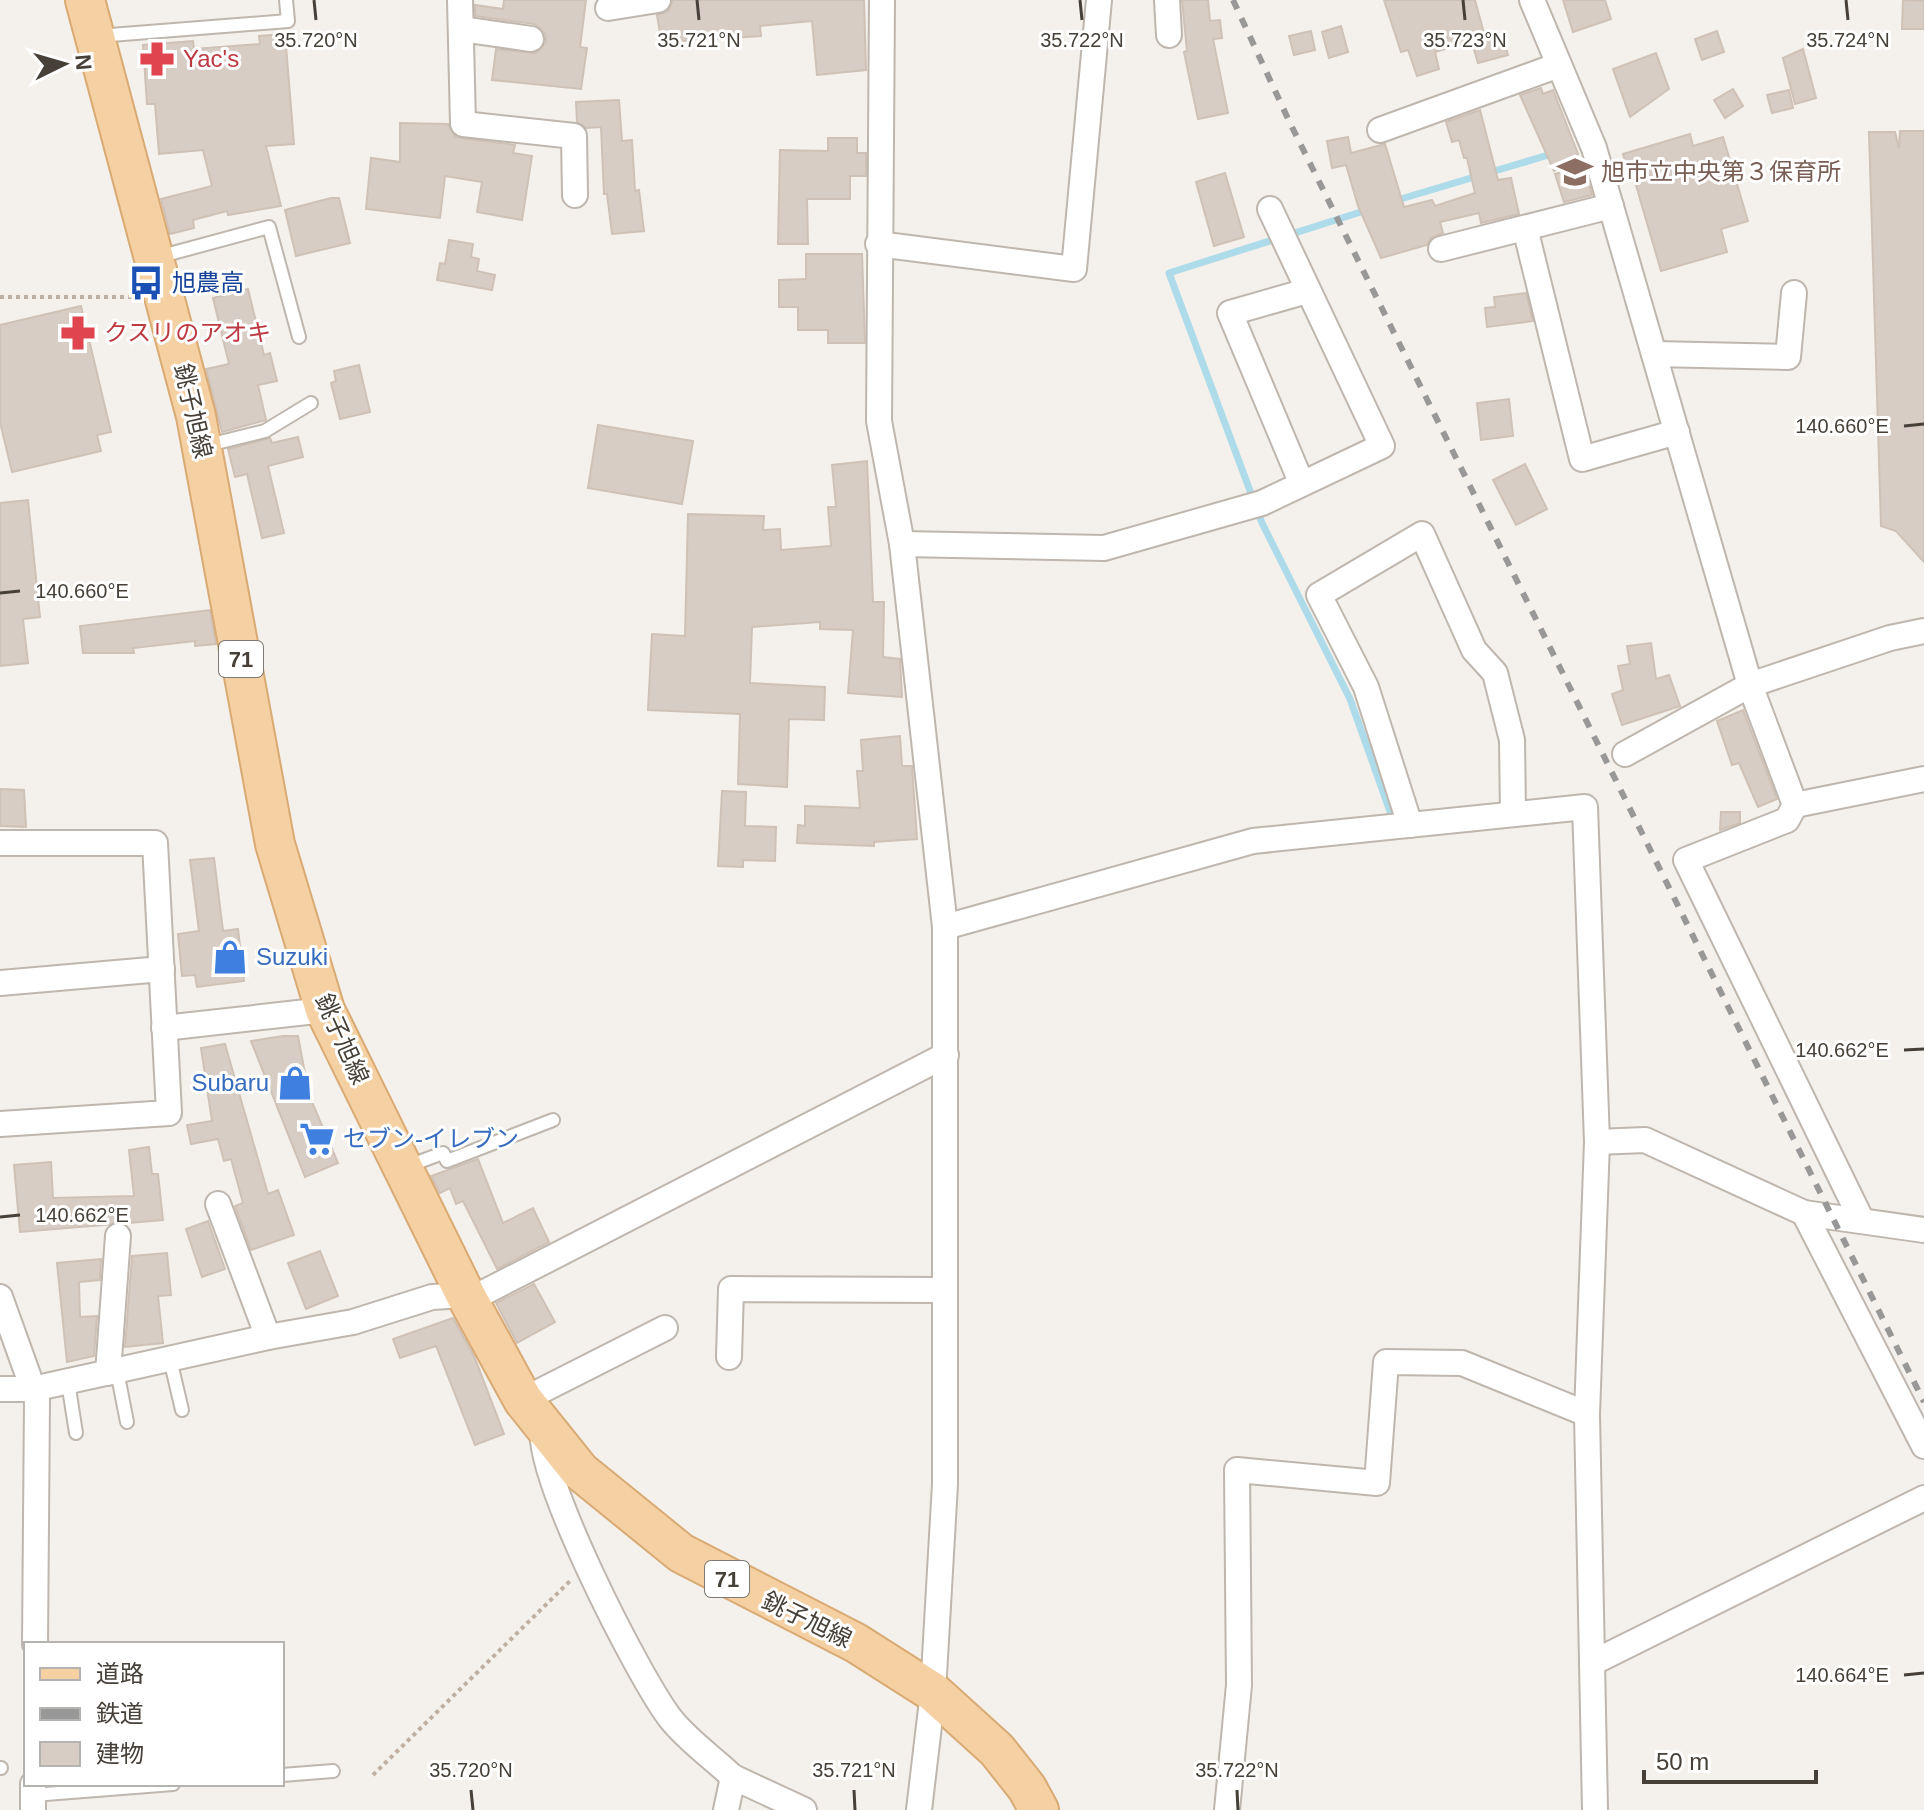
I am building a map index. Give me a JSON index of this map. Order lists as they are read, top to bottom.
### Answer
{
  "streets": {
    "main road": ["銚子旭線", "71"]
  },
  "places": {
    "pharmacy": ["Yac's", "クスリのアオキ"],
    "school or university": ["旭市立中央第３保育所"],
    "bus stop": ["旭農高"],
    "shop": ["Suzuki", "Subaru"],
    "supermarket": ["セブン-イレブン"]
  },
  "legend": ["道路", "鉄道", "建物"],
  "scale_bar": "50 m",
  "north": "right",
  "coordinates": [
    "35.720°N",
    "35.721°N",
    "35.722°N",
    "35.723°N",
    "35.724°N",
    "140.660°E",
    "140.662°E",
    "140.664°E"
  ]
}
